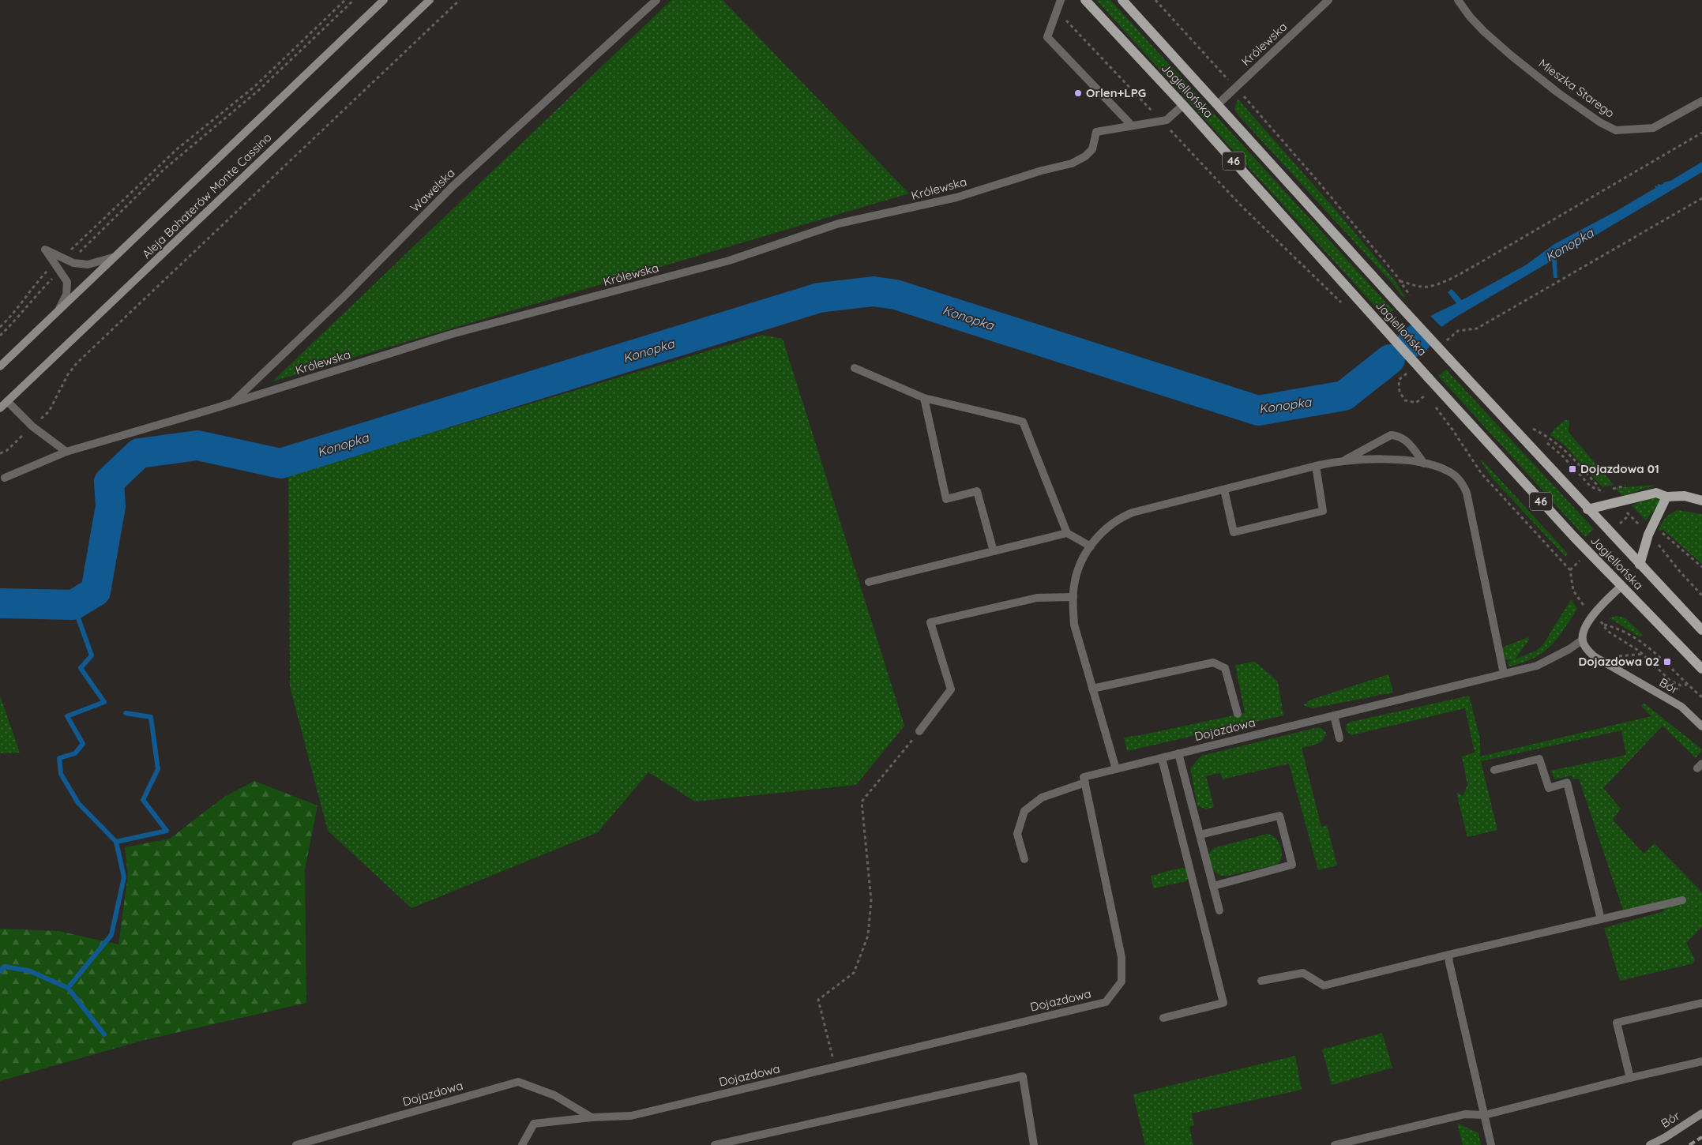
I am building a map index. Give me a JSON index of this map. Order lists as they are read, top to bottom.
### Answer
{
  "streets": {
    "main road": [
      "Jagiellońska",
      "46",
      "Aleja Bohaterów Monte Cassino",
      "Bór"
    ],
    "street": [
      "Królewska",
      "Mieszka Starego",
      "Wawelska",
      "Dojazdowa"
    ]
  },
  "crossings": [
    ["Królewska", "Jagiellońska"],
    ["Królewska", "Wawelska"],
    ["Bór", "Dojazdowa"]
  ],
  "water": ["Konopka"],
  "places": {
    "other": ["Orlen+LPG"],
    "transit": ["Dojazdowa 01", "Dojazdowa 02"]
  }
}
